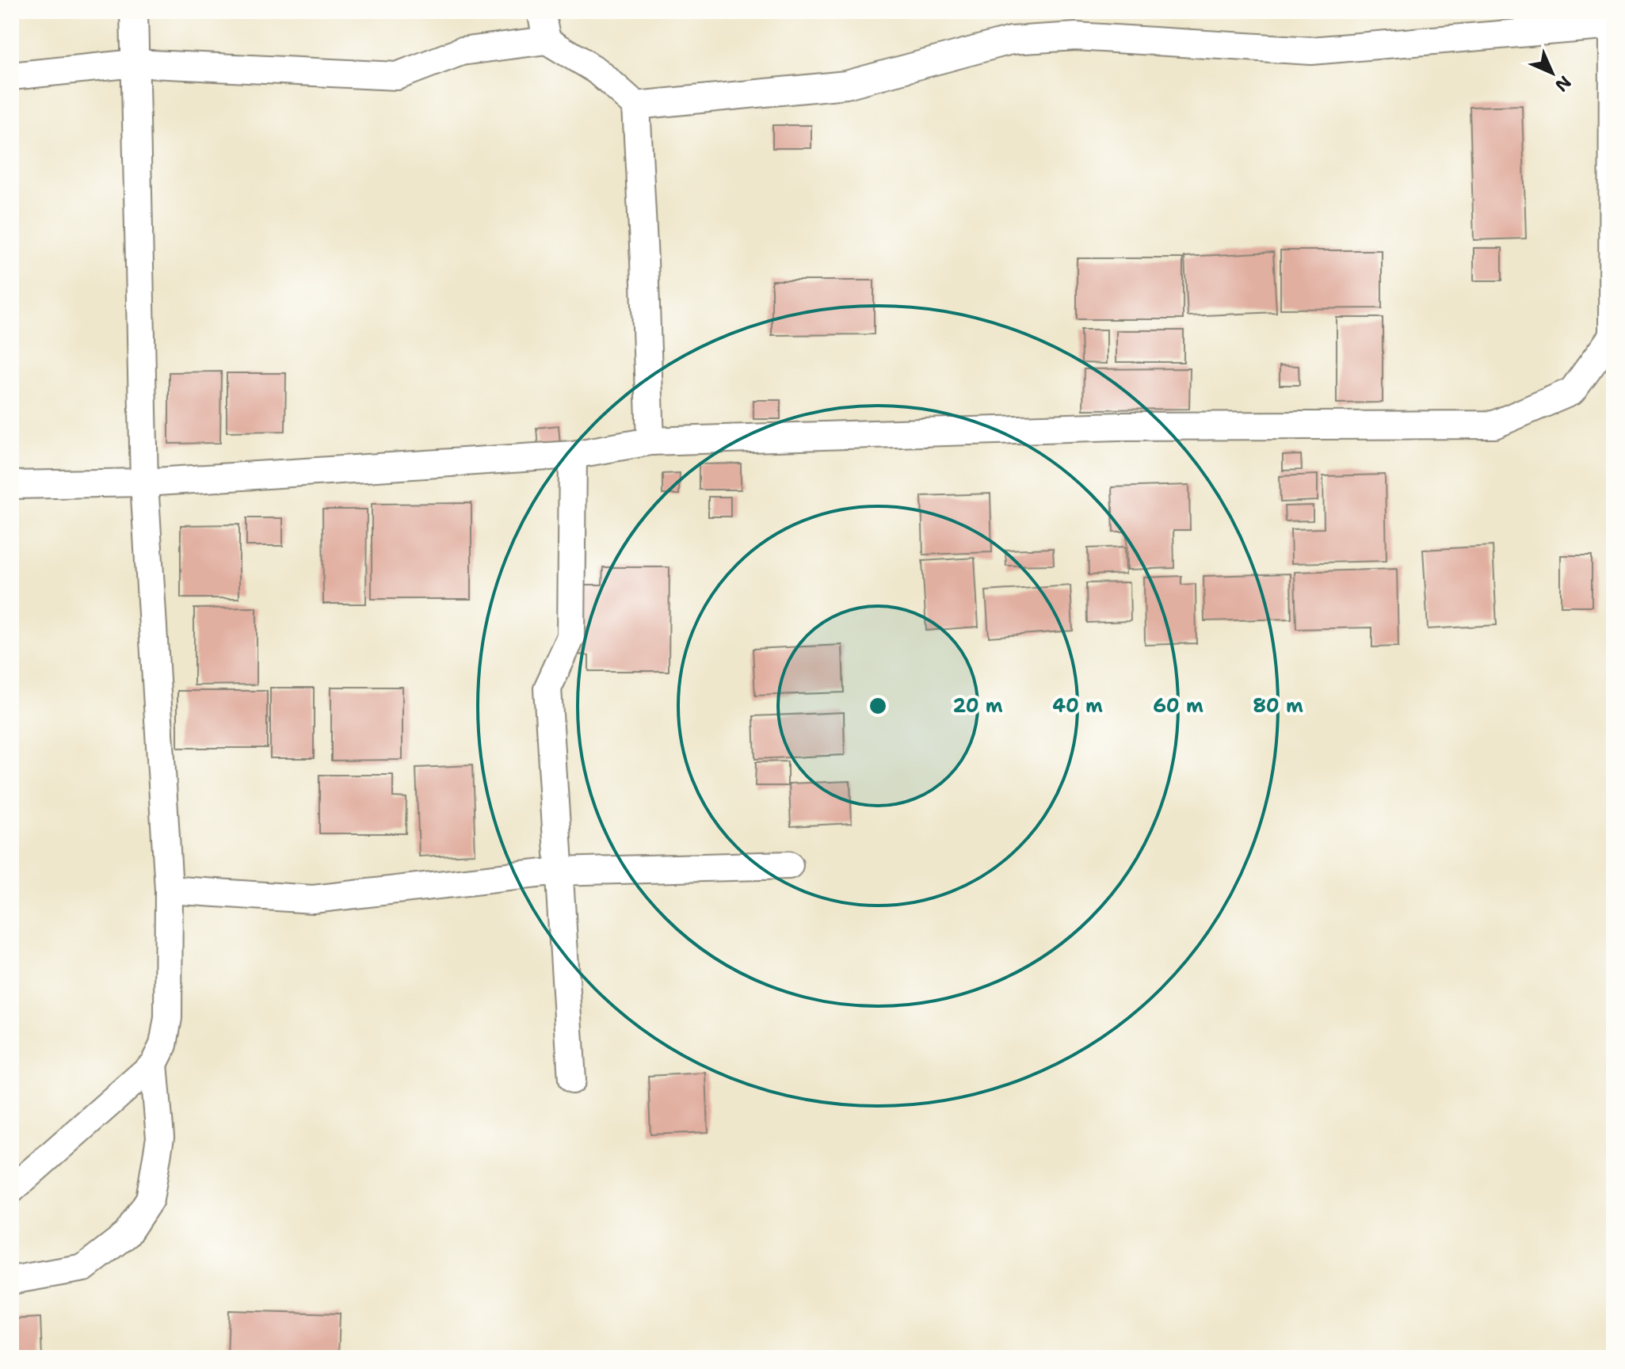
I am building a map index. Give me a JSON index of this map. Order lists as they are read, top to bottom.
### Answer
{
  "north": "bottom right",
  "rings": [
    "20 m",
    "40 m",
    "60 m",
    "80 m"
  ]
}
